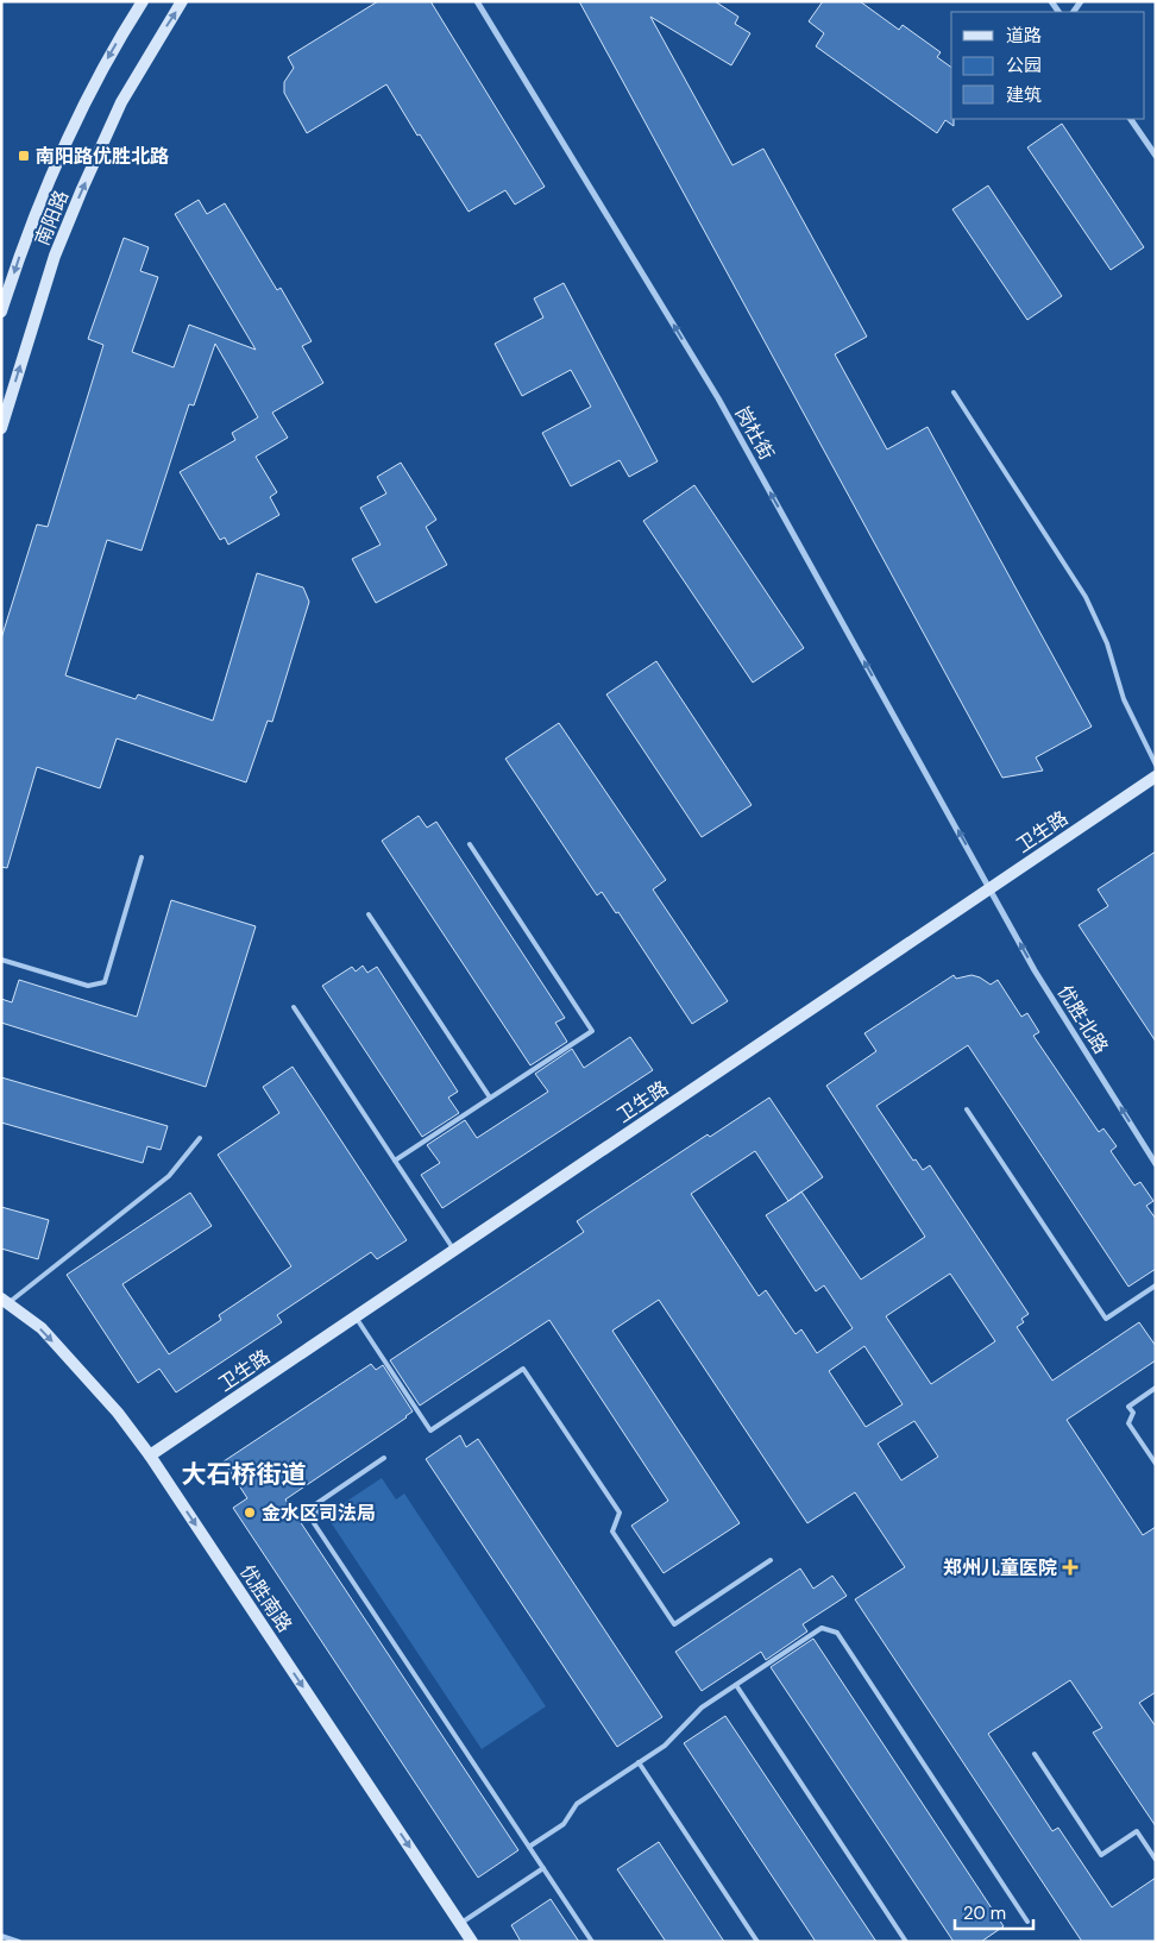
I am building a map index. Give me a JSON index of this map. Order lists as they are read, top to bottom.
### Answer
{
  "streets": {
    "street": [
      "南阳路",
      "岗杜街",
      "卫生路",
      "优胜北路",
      "优胜南路"
    ]
  },
  "crossings": [
    ["岗杜街", "卫生路"],
    ["岗杜街", "优胜北路"],
    ["卫生路", "优胜北路"],
    ["卫生路", "优胜南路"]
  ],
  "one_way": ["岗杜街", "优胜北路", "优胜南路"],
  "districts": ["大石桥街道"],
  "places": {
    "transit": ["南阳路优胜北路"],
    "other": ["金水区司法局"],
    "health": ["郑州儿童医院"]
  },
  "legend": ["道路", "公园", "建筑"],
  "scale_bar": "20 m"
}
